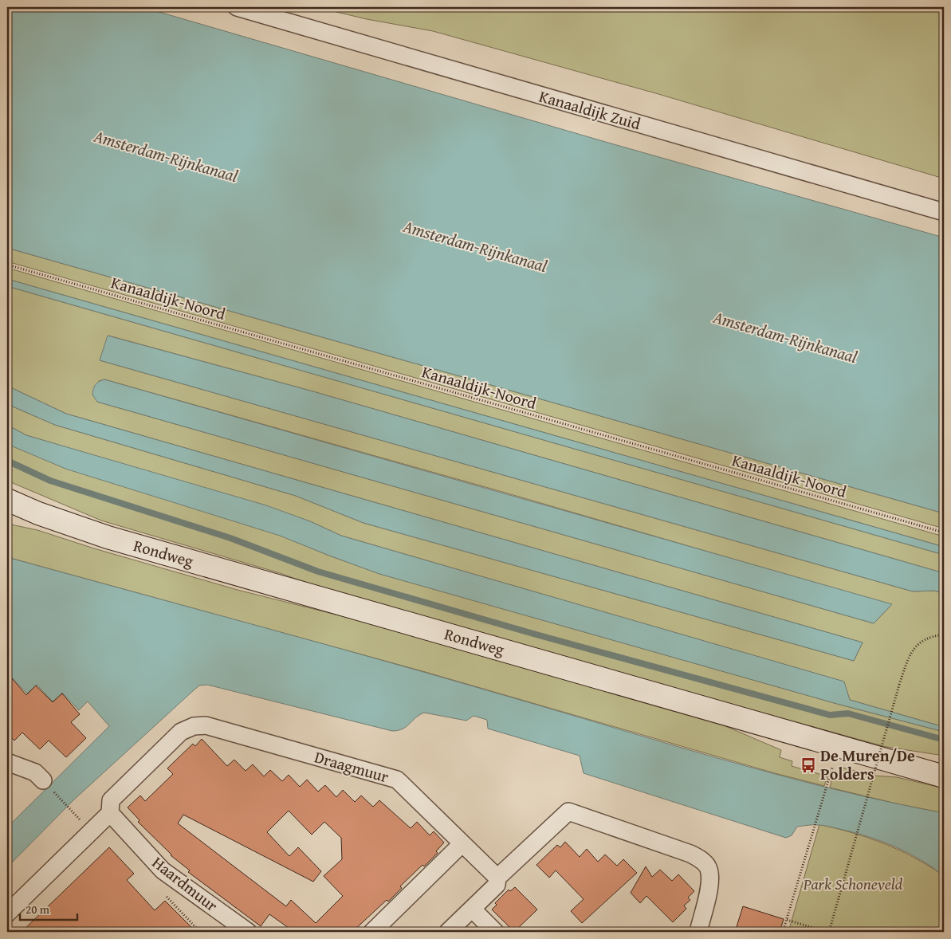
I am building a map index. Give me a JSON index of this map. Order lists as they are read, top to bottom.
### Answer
{
  "streets": {
    "main road": ["Rondweg"],
    "street": ["Kanaaldijk Zuid", "Draagmuur", "Haardmuur"],
    "path": ["Kanaaldijk-Noord"]
  },
  "crossings": [
    ["Draagmuur", "Haardmuur"]
  ],
  "water": ["Amsterdam-Rijnkanaal"],
  "parks": ["Park Schoneveld"],
  "places": {
    "bus stop": ["De Muren/De Polders"]
  },
  "scale_bar": "20 m"
}
